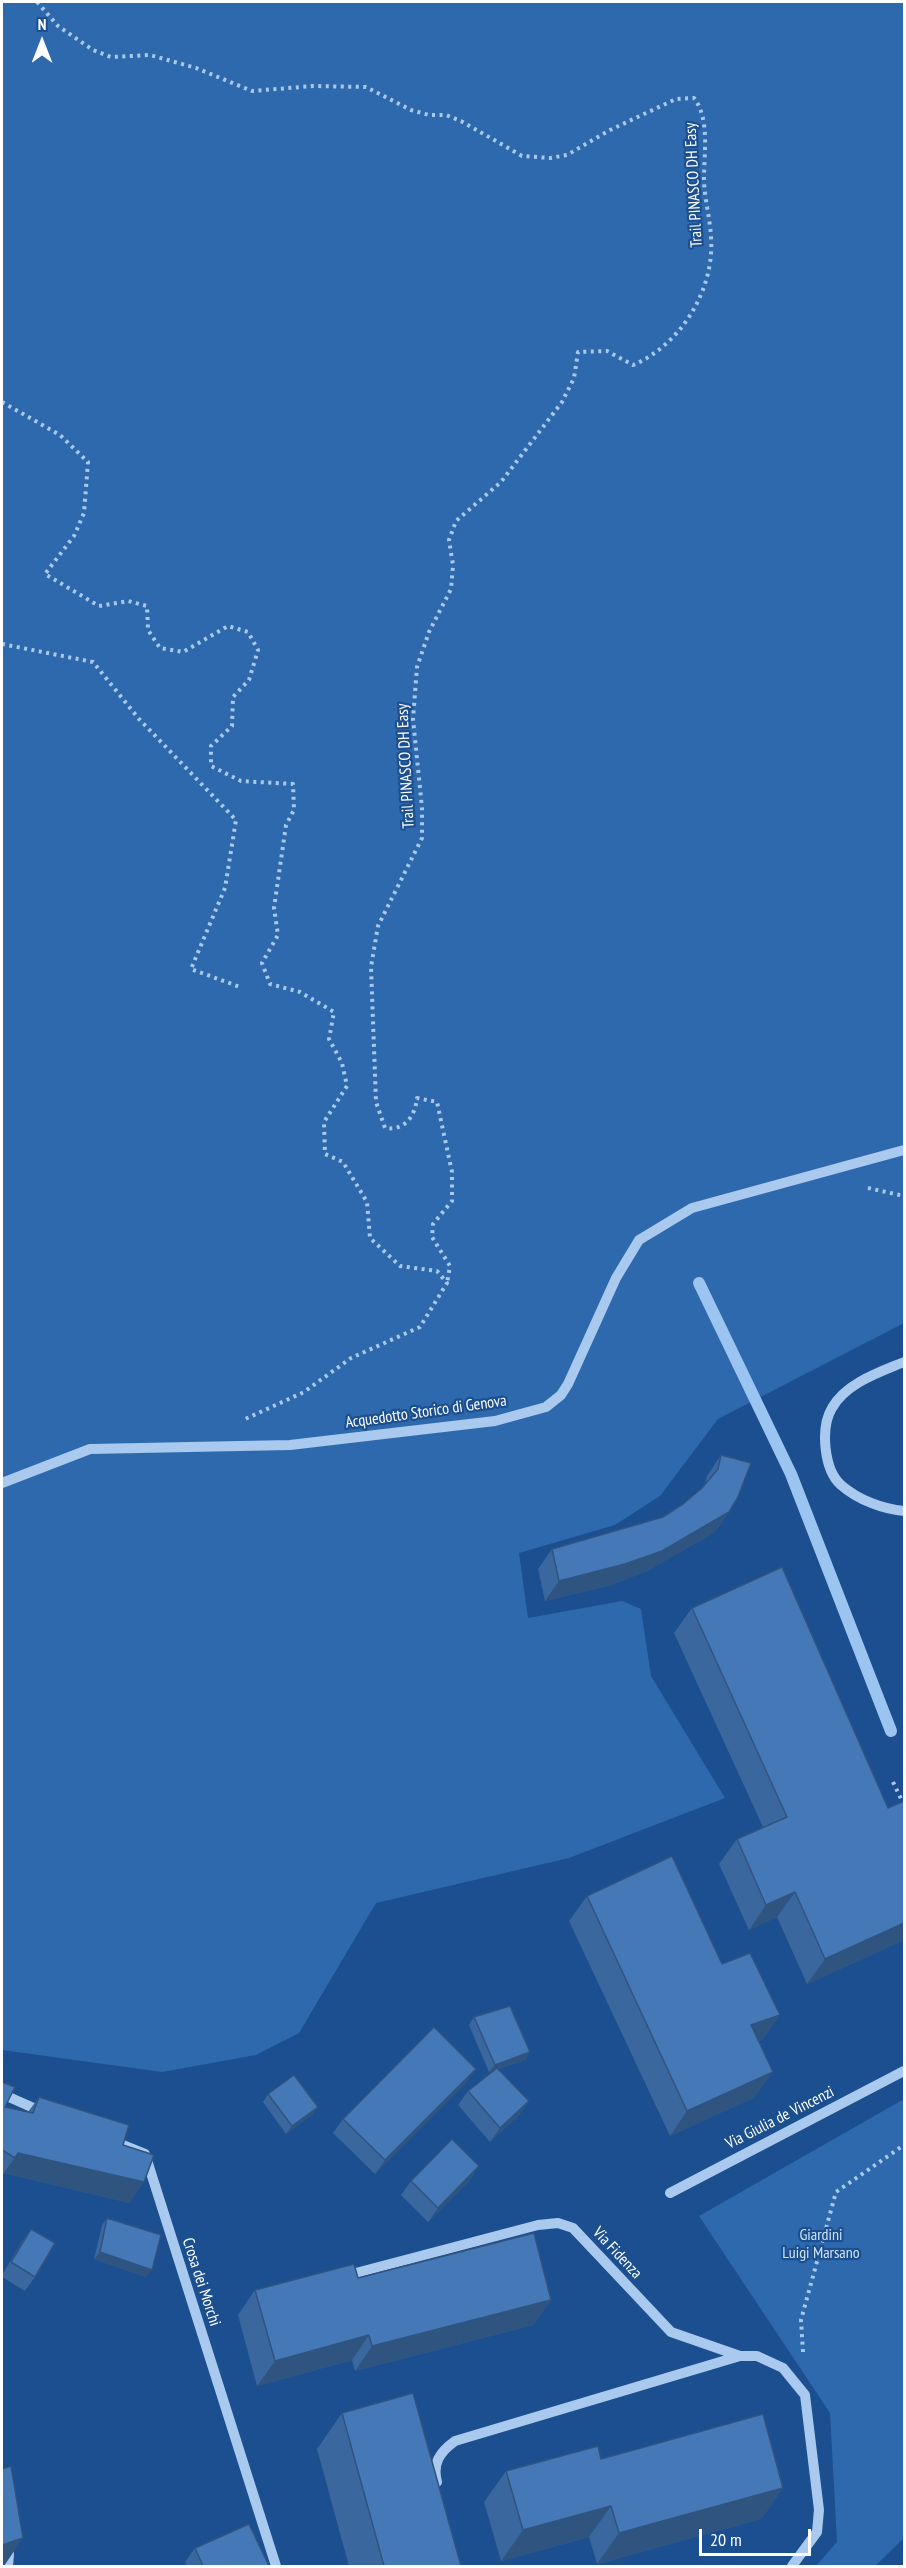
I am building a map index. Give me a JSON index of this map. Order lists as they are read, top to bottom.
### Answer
{
  "streets": {
    "street": [
      "Acquedotto Storico di Genova",
      "Via Giulia de Vincenzi",
      "Via Fidenza",
      "Crosa dei Morchi"
    ],
    "path": ["Trail PINASCO DH Easy"]
  },
  "parks": ["Giardini Luigi Marsano"],
  "scale_bar": "20 m",
  "north": "top"
}
